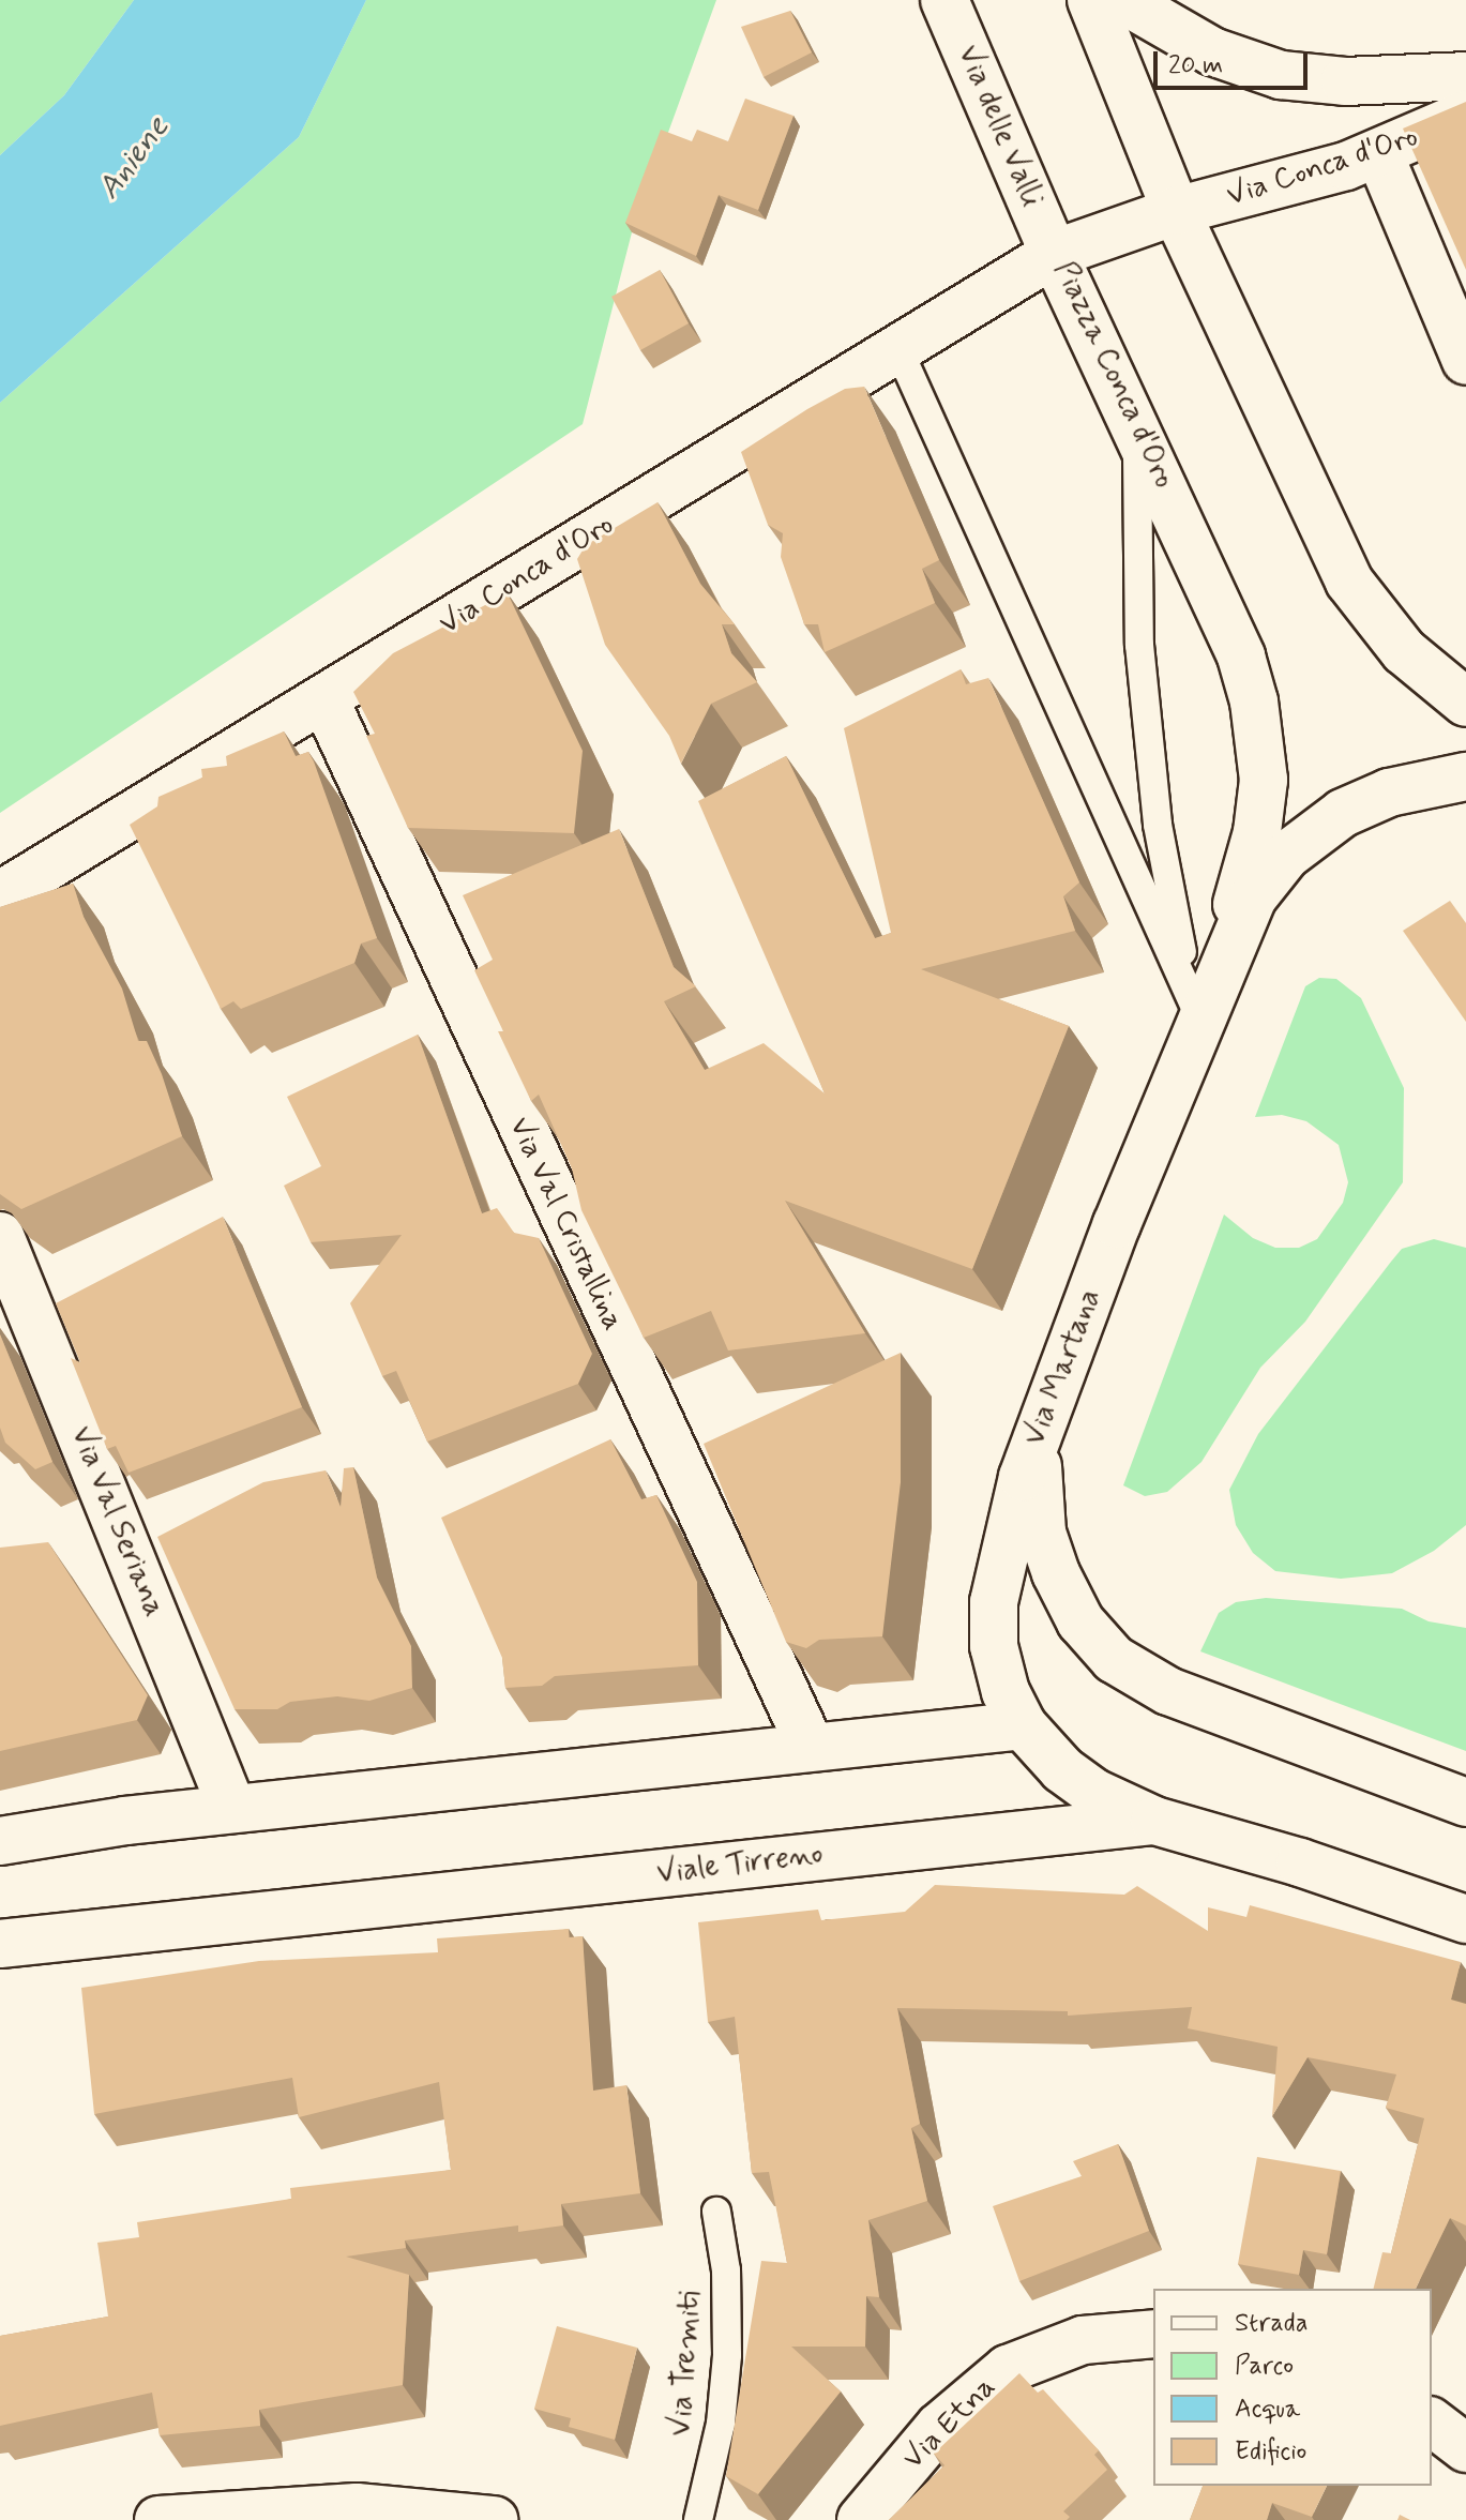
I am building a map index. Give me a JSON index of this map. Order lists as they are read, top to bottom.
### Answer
{
  "streets": {
    "street": [
      "Via delle Valli",
      "Via Conca d'Oro",
      "Piazza Conca d'Oro",
      "Via Val Cristallina",
      "Via Martana",
      "Via Val Seriana",
      "Viale Tirreno",
      "Via Etna"
    ],
    "lane": ["Via Tremiti"]
  },
  "crossings": [
    ["Via delle Valli", "Via Conca d'Oro"],
    ["Via delle Valli", "Piazza Conca d'Oro"],
    ["Via Conca d'Oro", "Piazza Conca d'Oro"],
    ["Via Conca d'Oro", "Via Val Cristallina"],
    ["Piazza Conca d'Oro", "Via Martana"]
  ],
  "water": ["Aniene"],
  "legend": [
    "Strada",
    "Parco",
    "Acqua",
    "Edificio"
  ],
  "scale_bar": "20 m"
}
